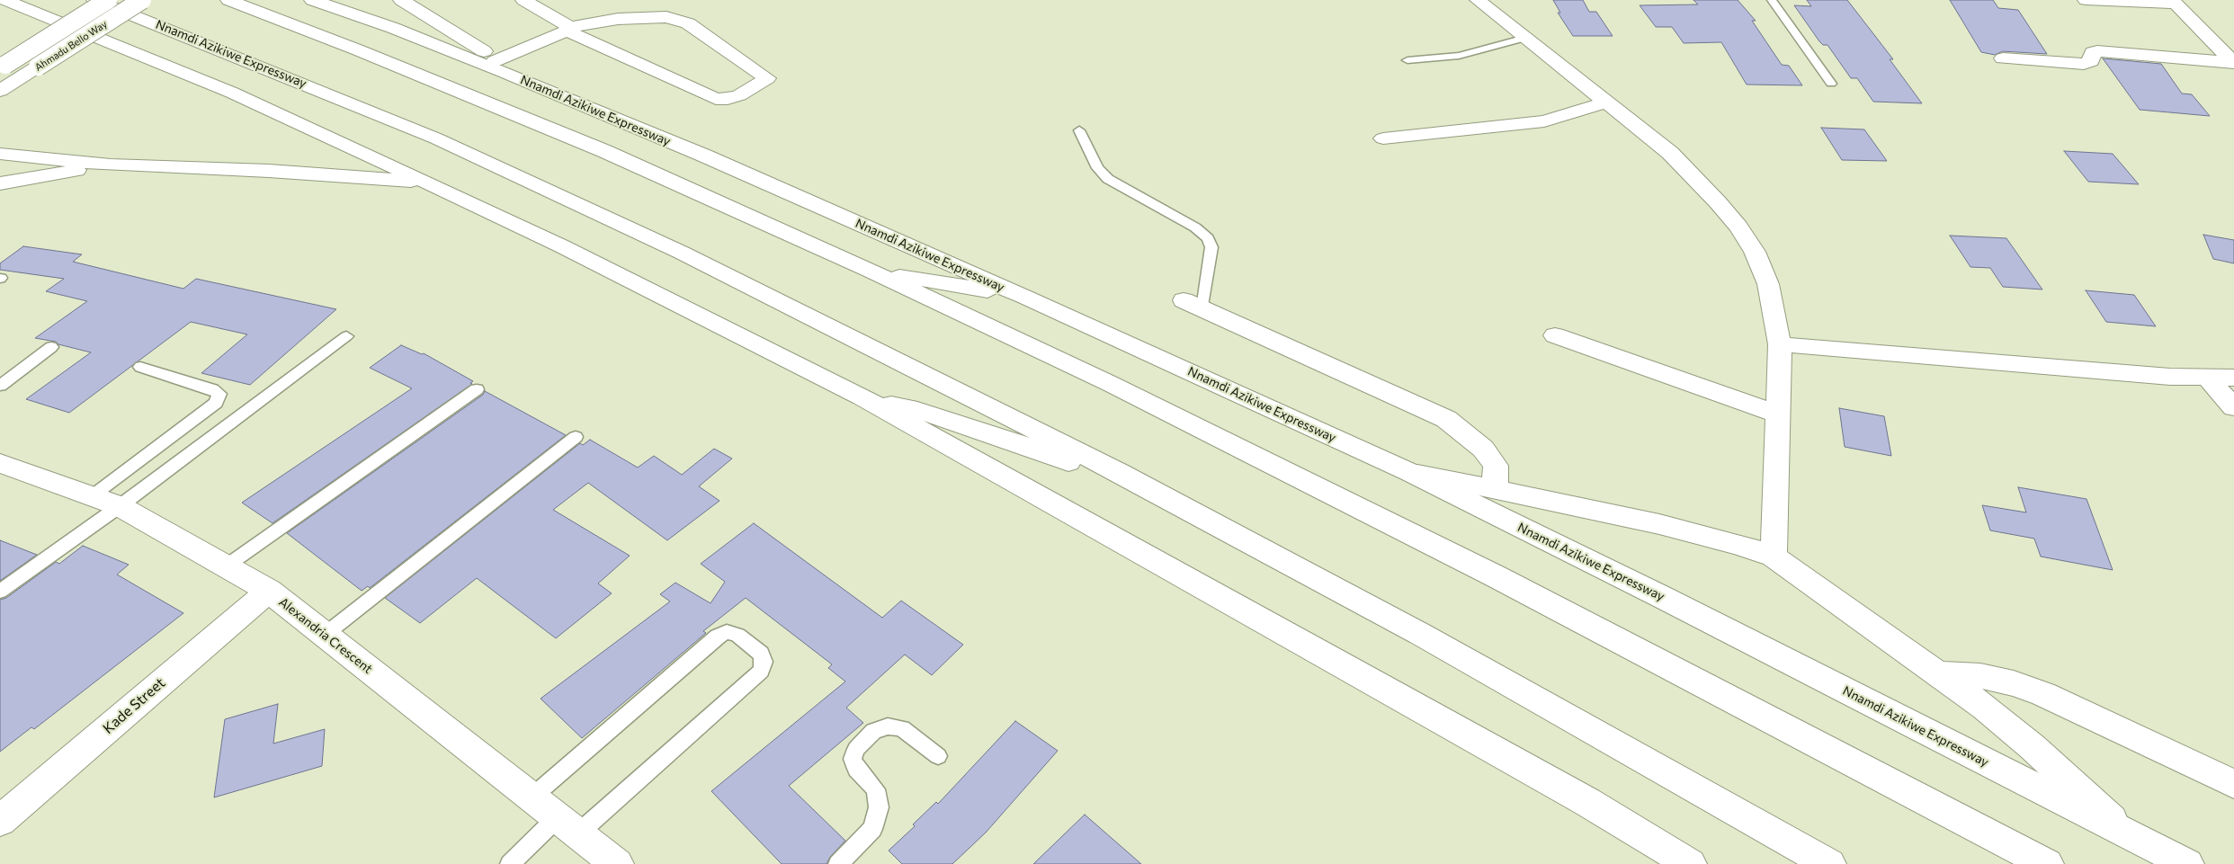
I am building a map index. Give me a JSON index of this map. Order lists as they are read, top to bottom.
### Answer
{
  "streets": {
    "main road": [
      "Ahmadu Bello Way",
      "Nnamdi Azikiwe Expressway",
      "Alexandria Crescent",
      "Kade Street"
    ]
  },
  "crossings": [
    ["Alexandria Crescent", "Kade Street"]
  ]
}
